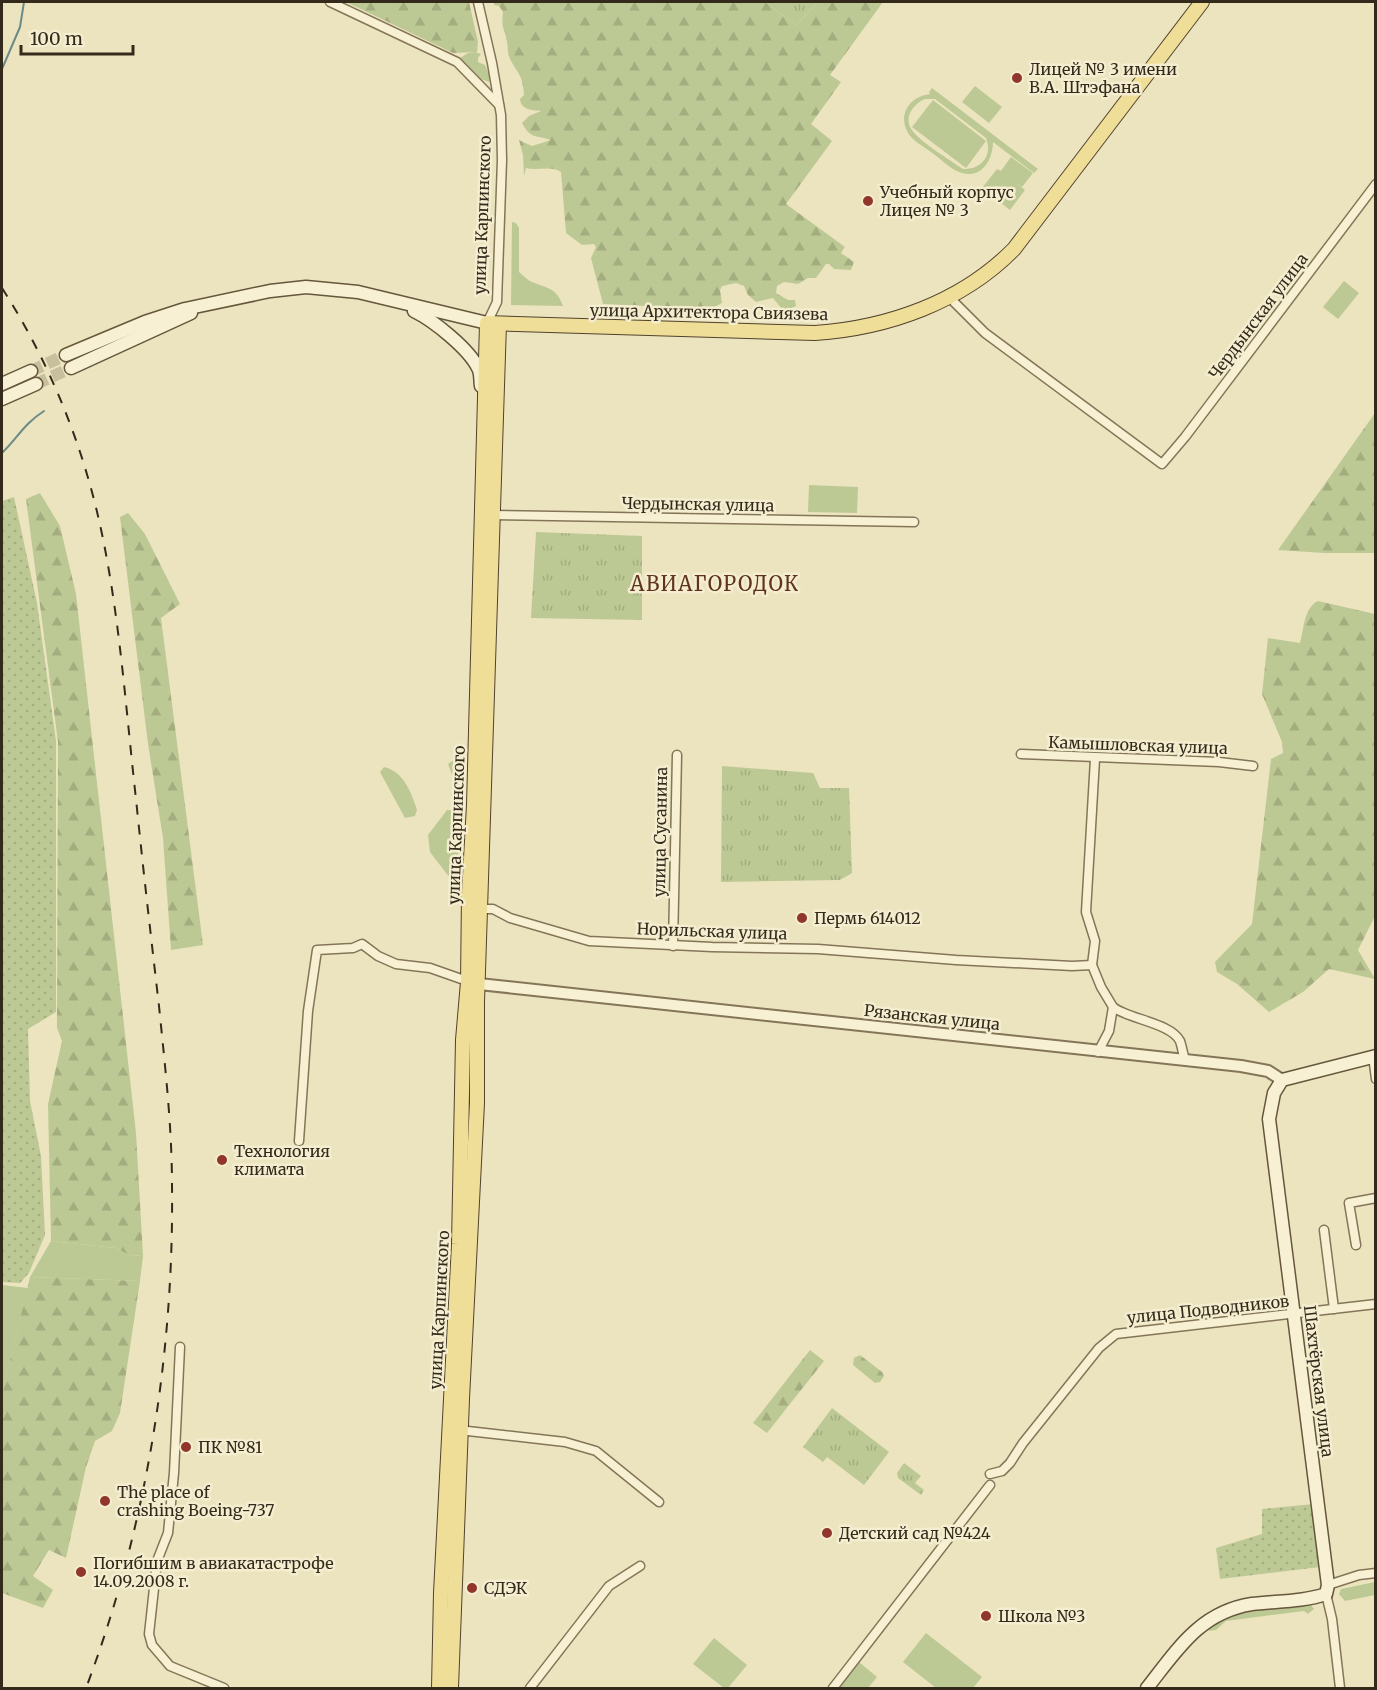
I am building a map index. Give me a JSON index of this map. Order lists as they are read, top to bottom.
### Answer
{
  "streets": {
    "main road": ["улица Карпинского", "улица Архитектора Свиязева", "Шахтёрская улица"],
    "street": [
      "Чердынская улица",
      "Камышловская улица",
      "улица Сусанина",
      "Норильская улица",
      "Рязанская улица",
      "улица Подводников"
    ]
  },
  "crossings": [
    ["улица Карпинского", "улица Архитектора Свиязева"],
    ["улица Карпинского", "Чердынская улица"],
    ["улица Карпинского", "Норильская улица"],
    ["улица Карпинского", "Рязанская улица"],
    ["улица Архитектора Свиязева", "Чердынская улица"],
    ["улица Сусанина", "Норильская улица"],
    ["Рязанская улица", "Шахтёрская улица"],
    ["улица Подводников", "Шахтёрская улица"]
  ],
  "districts": ["АВИАГОРОДОК"],
  "places": [
    "Лицей № 3 имени В.А. Штэфана",
    "Учебный корпус Лицея № 3",
    "Пермь 614012",
    "Технология климата",
    "ПК №81",
    "The place of crashing Boeing-737",
    "Детский сад №424",
    "Погибшим в авиакатастрофе 14.09.2008 г.",
    "СДЭК",
    "Школа №3"
  ],
  "scale_bar": "100 m"
}
